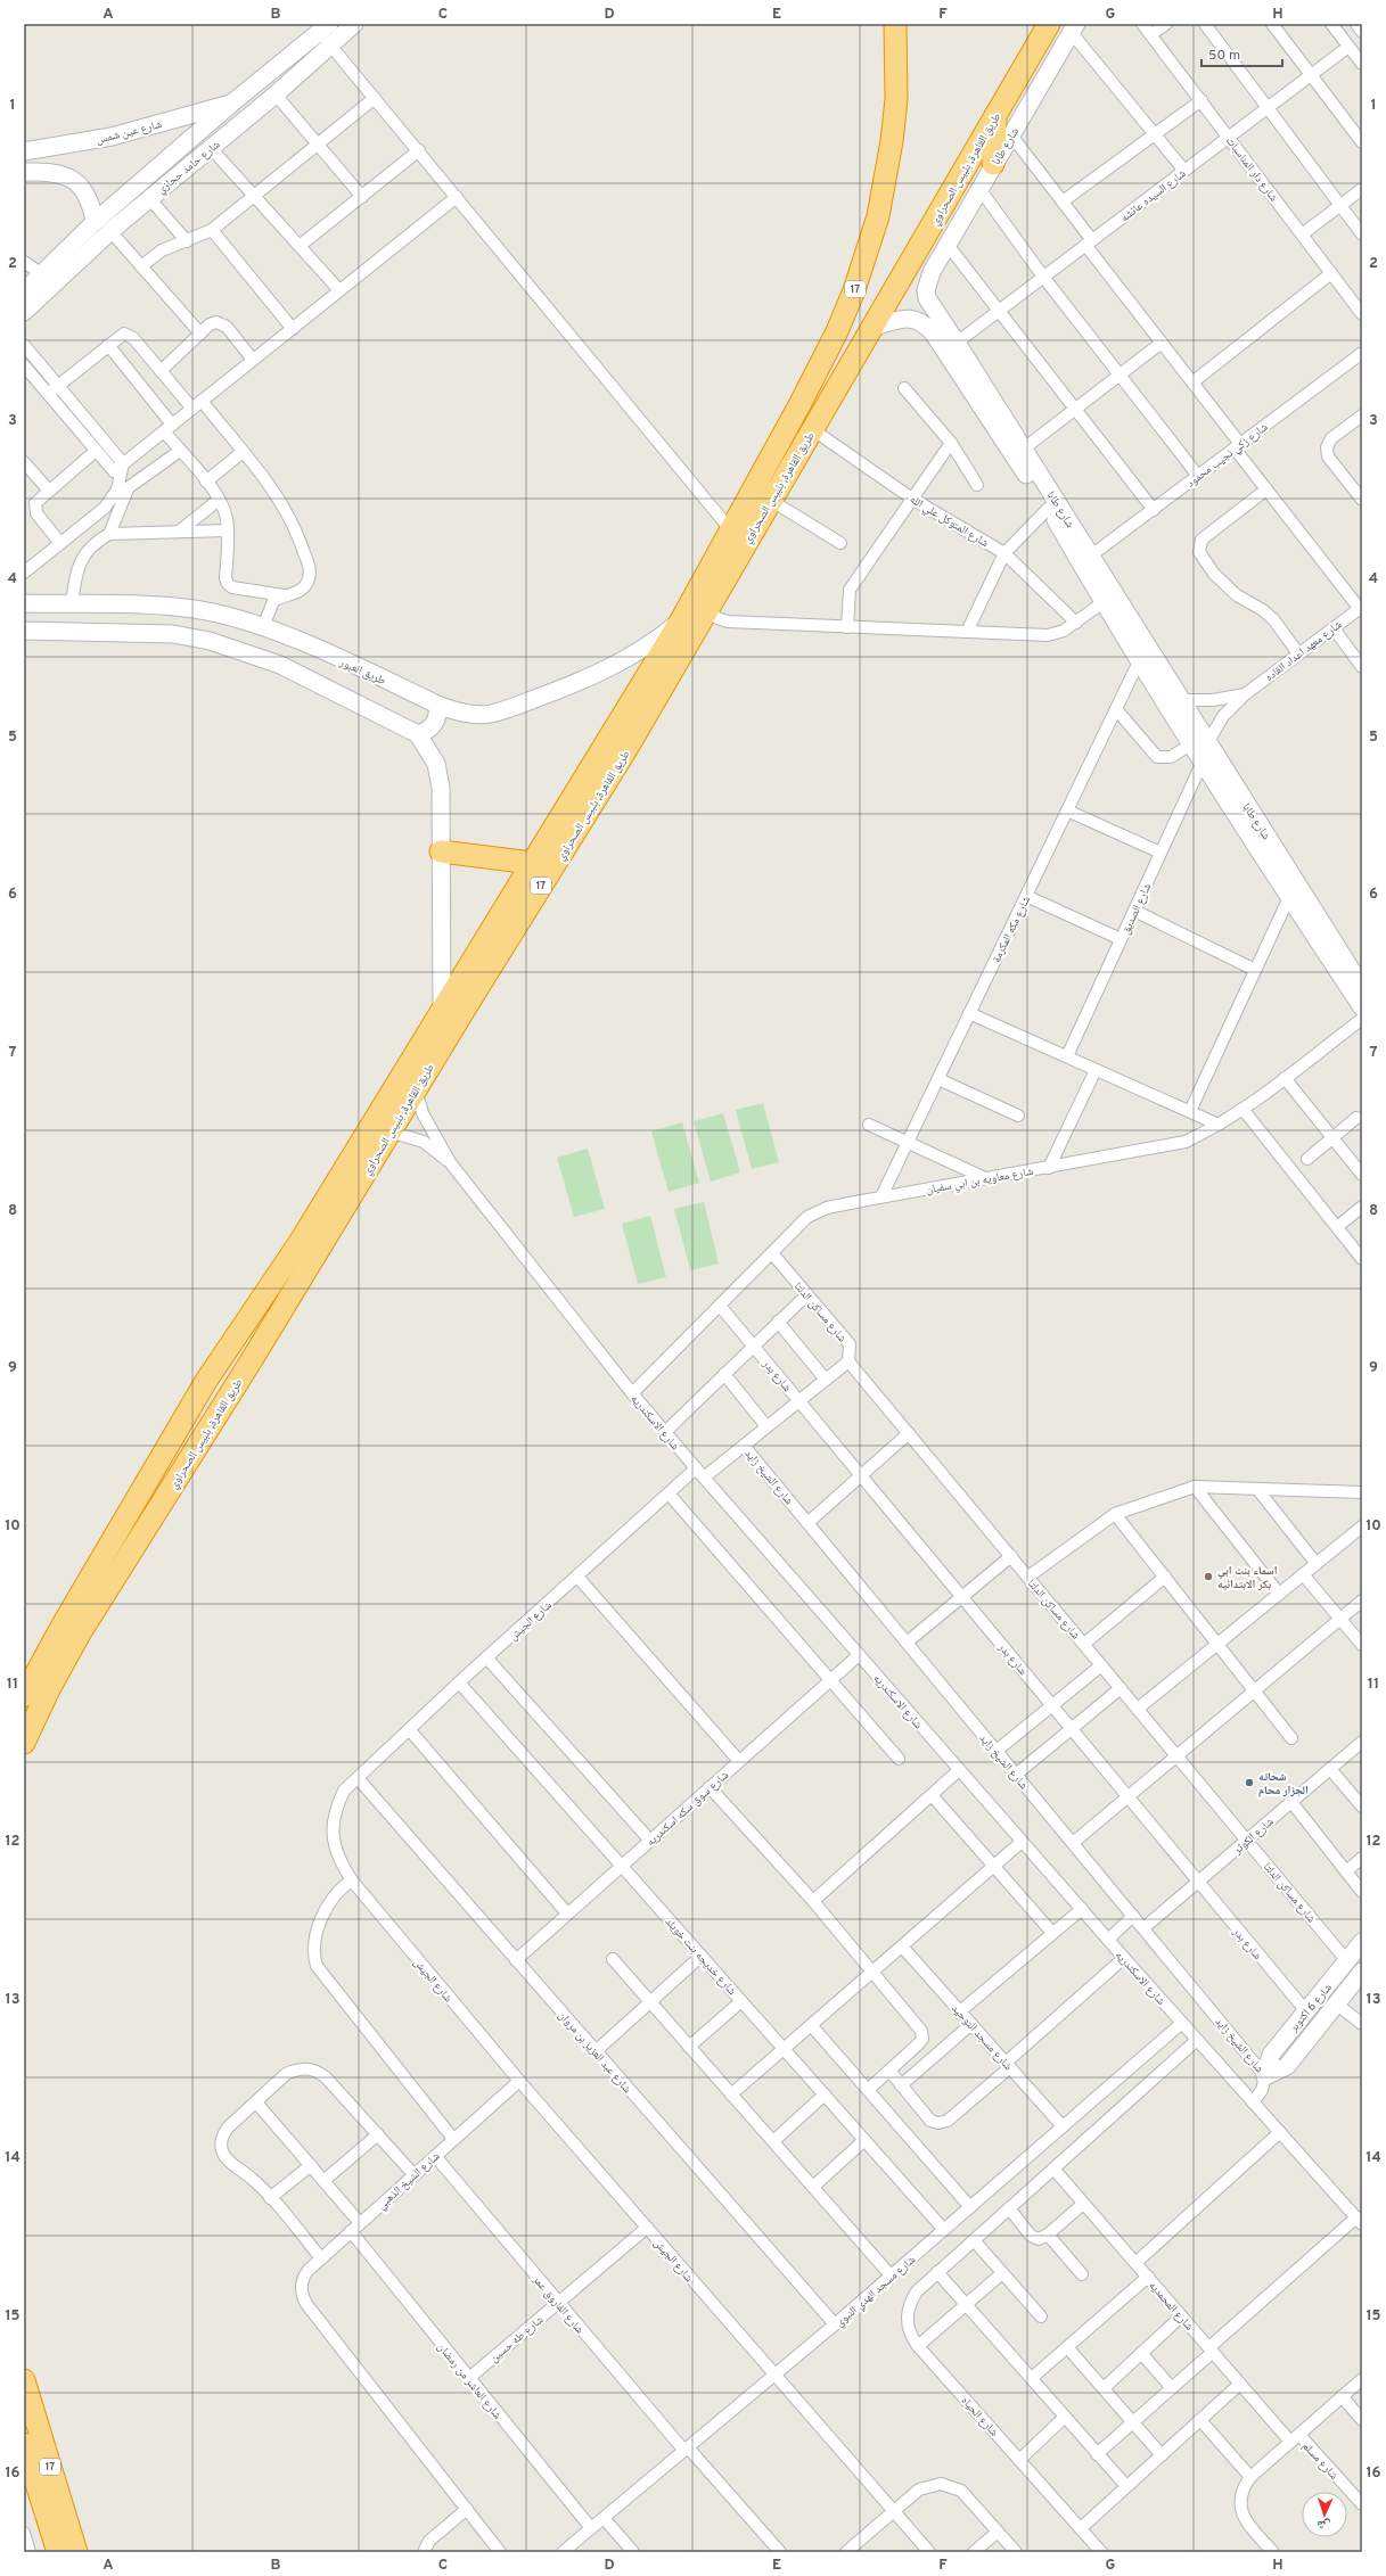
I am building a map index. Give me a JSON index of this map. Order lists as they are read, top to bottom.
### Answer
{
  "streets": {
    "highway": ["طريق القاهرة, بلبيس الصحراوي", "17"],
    "street": [
      "شارع عين شمس",
      "شارع طابا",
      "شارع حامد حجازي",
      "شارع دار المناسبات",
      "شارع السيده عائشه",
      "شارع زكي نجيب محمود",
      "شارع المتوكل علي الله",
      "شارع معهد اعداد القاده",
      "طريق العبور",
      "شارع الصديق",
      "شارع مكه المكرمة",
      "شارع معاويه بن ابي سفيان",
      "شارع مساكن الدلتا",
      "شارع بدر",
      "شارع الاسكندريه",
      "شارع الشيخ زايد",
      "شارع الجيش",
      "شارع سوق سكه اسكندريه",
      "شارع الكوثر",
      "شارع خديجه بنت خويلد",
      "شارع 6 اكتوبر",
      "شارع مسجد التوحيد",
      "شارع عبد العزيز بن مروان",
      "شارع الشيخ الذهبي",
      "شارع مسجد الهدي النبوي",
      "شارع الفاروق عمر",
      "شارع المحمديه",
      "شارع طه حسين",
      "شارع العاشر من رمضان",
      "شارع الحياه",
      "شارع مسلم"
    ]
  },
  "crossings": [
    ["شارع عين شمس", "شارع حامد حجازي"],
    ["شارع طابا", "طريق القاهرة, بلبيس الصحراوي"],
    ["شارع طابا", "شارع السيده عائشه"],
    ["شارع طابا", "شارع زكي نجيب محمود"],
    ["شارع طابا", "شارع معهد اعداد القاده"],
    ["شارع طابا", "شارع الصديق"],
    ["شارع طابا", "شارع مكه المكرمة"],
    ["طريق القاهرة, بلبيس الصحراوي", "شارع المتوكل علي الله"],
    ["طريق القاهرة, بلبيس الصحراوي", "طريق العبور"],
    ["طريق القاهرة, بلبيس الصحراوي", "شارع الاسكندريه"],
    ["شارع دار المناسبات", "شارع السيده عائشه"],
    ["شارع مكه المكرمة", "شارع معاويه بن ابي سفيان"],
    ["شارع معاويه بن ابي سفيان", "شارع مساكن الدلتا"],
    ["شارع معاويه بن ابي سفيان", "شارع بدر"],
    ["شارع معاويه بن ابي سفيان", "شارع الاسكندريه"],
    ["شارع مساكن الدلتا", "شارع الجيش"],
    ["شارع مساكن الدلتا", "شارع الكوثر"],
    ["شارع مساكن الدلتا", "شارع 6 اكتوبر"],
    ["شارع بدر", "شارع الجيش"],
    ["شارع بدر", "شارع الكوثر"],
    ["شارع بدر", "شارع 6 اكتوبر"],
    ["شارع الاسكندريه", "شارع الجيش"],
    ["شارع الاسكندريه", "شارع سوق سكه اسكندريه"],
    ["شارع الاسكندريه", "شارع 6 اكتوبر"],
    ["شارع الاسكندريه", "شارع مسجد الهدي النبوي"],
    ["شارع الشيخ زايد", "شارع الجيش"],
    ["شارع الشيخ زايد", "شارع الكوثر"],
    ["شارع الشيخ زايد", "شارع 6 اكتوبر"],
    ["شارع الجيش", "شارع خديجه بنت خويلد"],
    ["شارع الجيش", "شارع عبد العزيز بن مروان"],
    ["شارع الجيش", "شارع الشيخ الذهبي"],
    ["شارع الجيش", "شارع مسجد الهدي النبوي"],
    ["شارع الجيش", "شارع طه حسين"],
    ["شارع سوق سكه اسكندريه", "شارع خديجه بنت خويلد"],
    ["شارع سوق سكه اسكندريه", "شارع عبد العزيز بن مروان"],
    ["شارع خديجه بنت خويلد", "شارع مسجد الهدي النبوي"],
    ["شارع مسجد التوحيد", "شارع مسجد الهدي النبوي"],
    ["شارع عبد العزيز بن مروان", "شارع مسجد الهدي النبوي"],
    ["شارع الشيخ الذهبي", "شارع الفاروق عمر"],
    ["شارع الشيخ الذهبي", "شارع العاشر من رمضان"],
    ["شارع مسجد الهدي النبوي", "شارع الفاروق عمر"],
    ["شارع مسجد الهدي النبوي", "شارع العاشر من رمضان"],
    ["شارع الفاروق عمر", "شارع طه حسين"],
    ["شارع المحمديه", "شارع مسلم"],
    ["شارع طه حسين", "شارع العاشر من رمضان"]
  ],
  "places": ["اسماء بنت ابي بكر الابتدائيه", "شحاته الجزار محام"],
  "scale_bar": "50 m",
  "north": "bottom",
  "grid": {
    "columns": [
      "A",
      "B",
      "C",
      "D",
      "E",
      "F",
      "G",
      "H"
    ],
    "rows": [
      "1",
      "2",
      "3",
      "4",
      "5",
      "6",
      "7",
      "8",
      "9",
      "10",
      "11",
      "12",
      "13",
      "14",
      "15",
      "16"
    ]
  }
}
